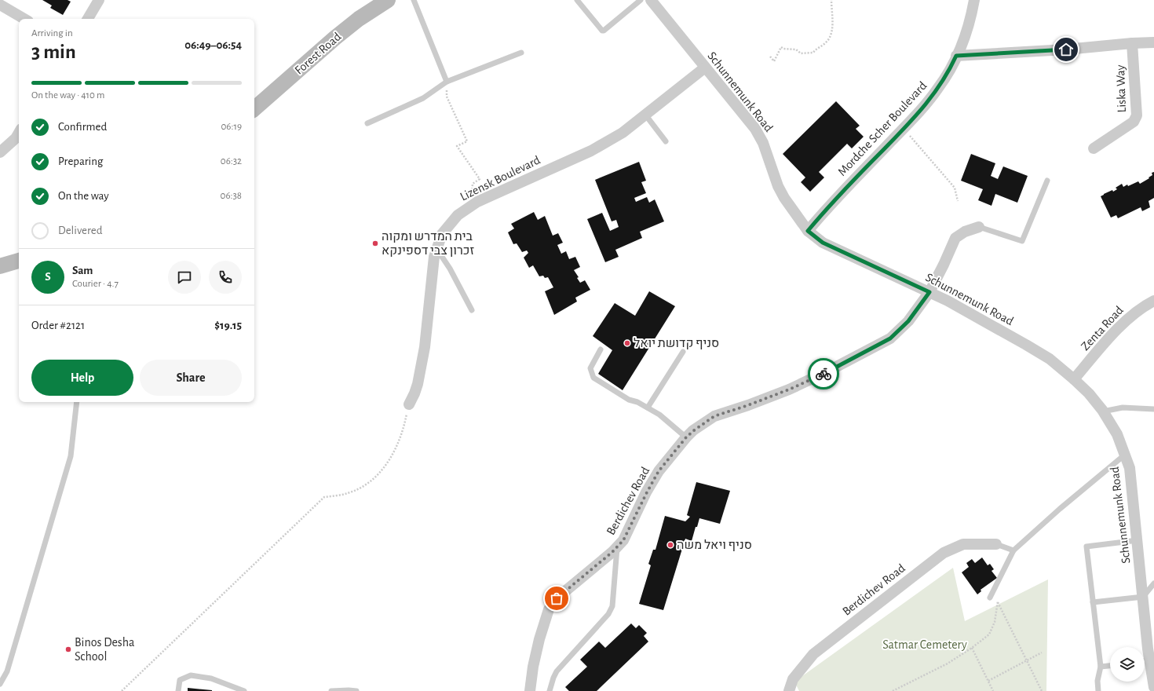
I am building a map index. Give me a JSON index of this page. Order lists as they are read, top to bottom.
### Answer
{
  "streets": {
    "street": [
      "Forest Road",
      "Liska Way",
      "Schunnemunk Road",
      "Mordche Scher Boulevard",
      "Lizensk Boulevard",
      "Zenta Road",
      "Berdichev Road"
    ]
  },
  "crossings": [
    ["Schunnemunk Road", "Mordche Scher Boulevard"],
    ["Schunnemunk Road", "Lizensk Boulevard"],
    ["Schunnemunk Road", "Zenta Road"],
    ["Schunnemunk Road", "Berdichev Road"]
  ],
  "parks": ["Satmar Cemetery"],
  "places": [
    "בית המדרש ומקוה זכרון צבי דספינקא",
    "סניף קדושת יואל",
    "סניף ויאל משה",
    "Binos Desha School"
  ],
  "page": {
    "heading": ["3 min", "Arriving in", "06:49–06:54"],
    "panel": [
      "Sam",
      "Courier · 4.7",
      "Order #2121",
      "$19.15"
    ],
    "bar": "On the way · 410 m",
    "list": [
      ["Confirmed", "06:19"],
      ["Preparing", "06:32"],
      ["On the way", "06:38"],
      "Delivered"
    ],
    "round": "S",
    "buttons": ["Help", "Share"]
  }
}
